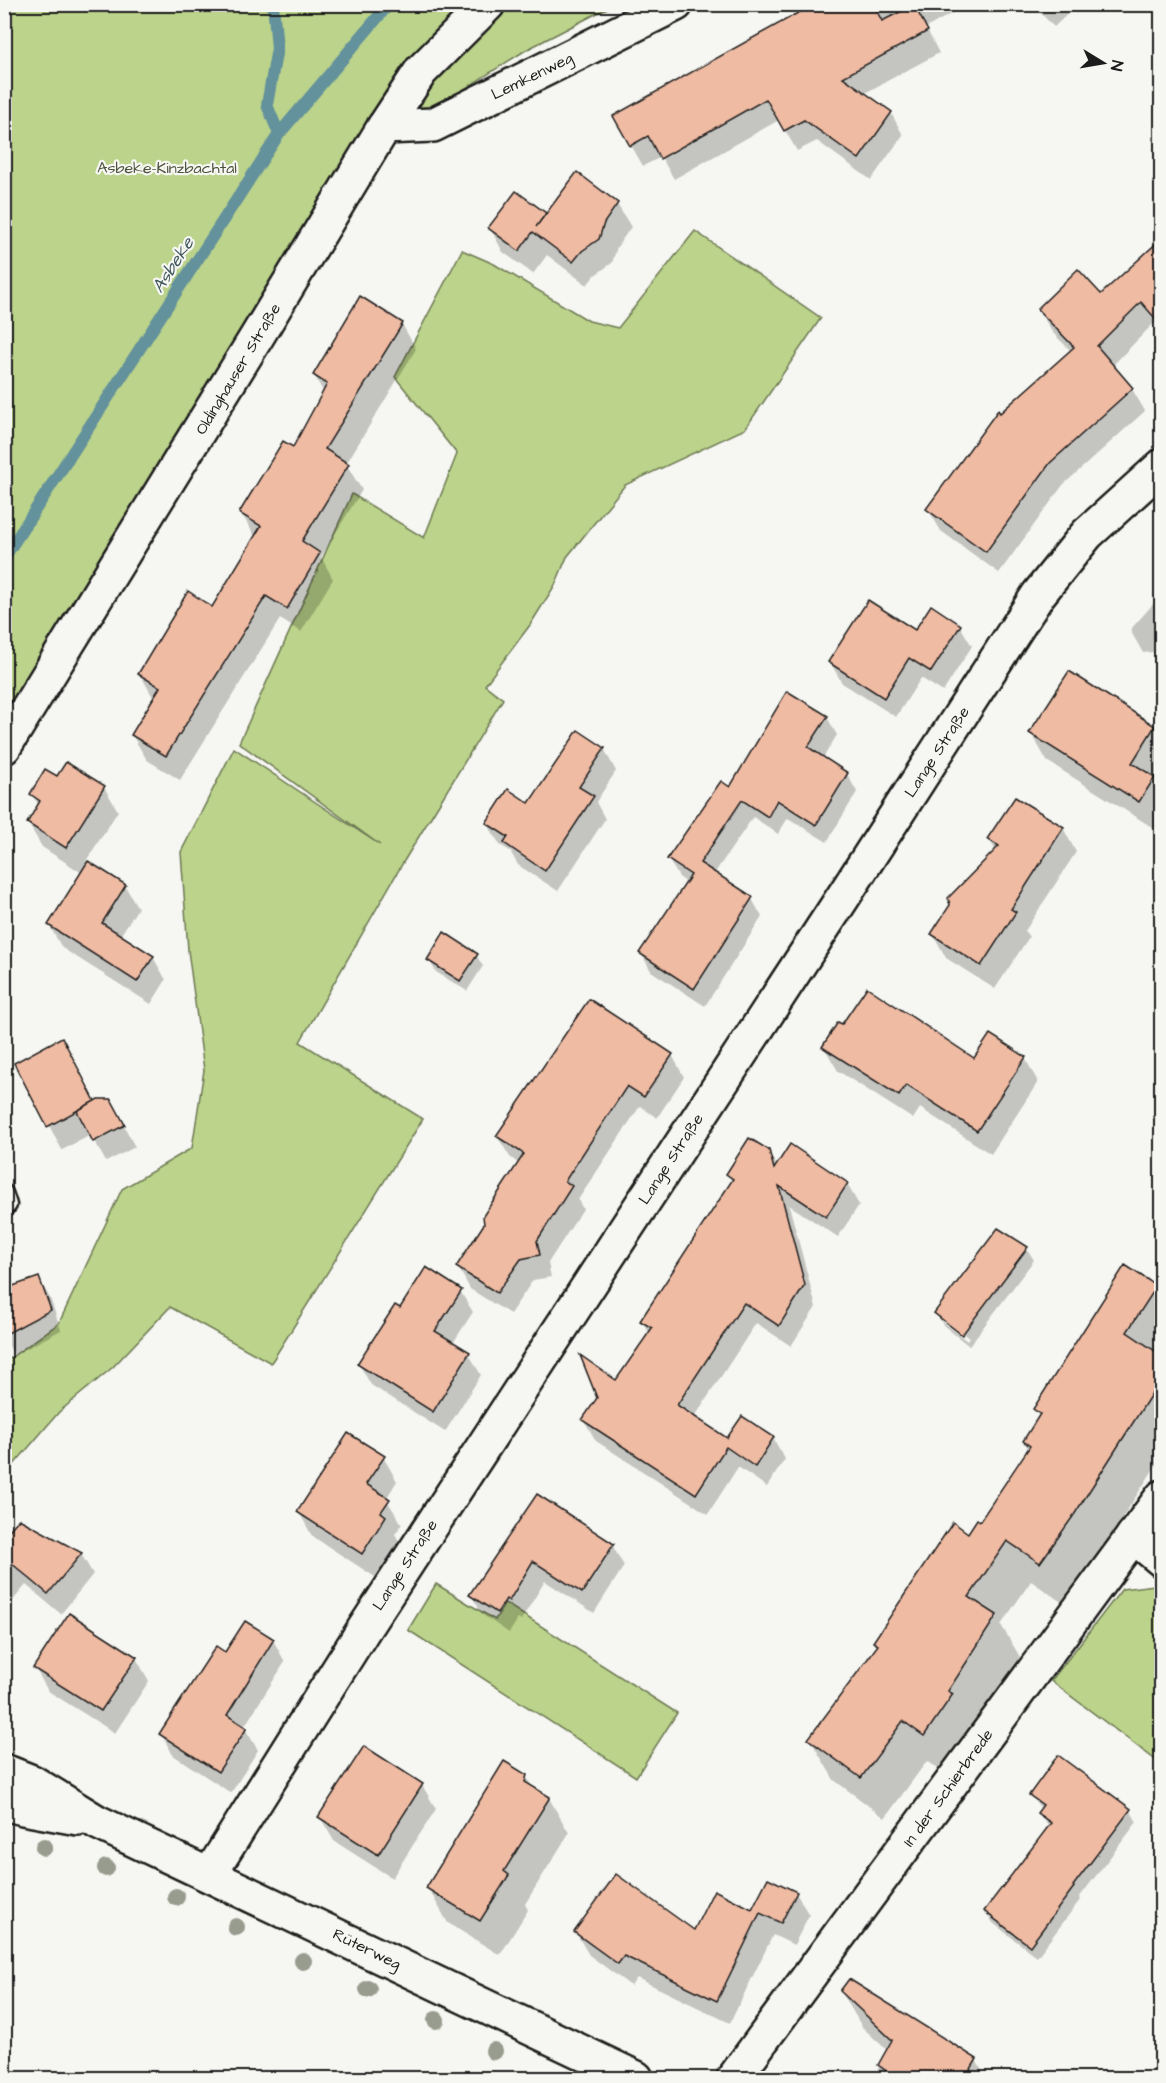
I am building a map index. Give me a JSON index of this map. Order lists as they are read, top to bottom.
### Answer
{
  "streets": {
    "street": [
      "Lemkenweg",
      "Oldinghauser Straße",
      "Lange Straße",
      "In der Schierbrede",
      "Rüterweg"
    ]
  },
  "crossings": [
    ["Lemkenweg", "Oldinghauser Straße"],
    ["Lange Straße", "Rüterweg"]
  ],
  "water": ["Asbeke"],
  "parks": ["Asbeke-Kinzbachtal"],
  "north": "right"
}
